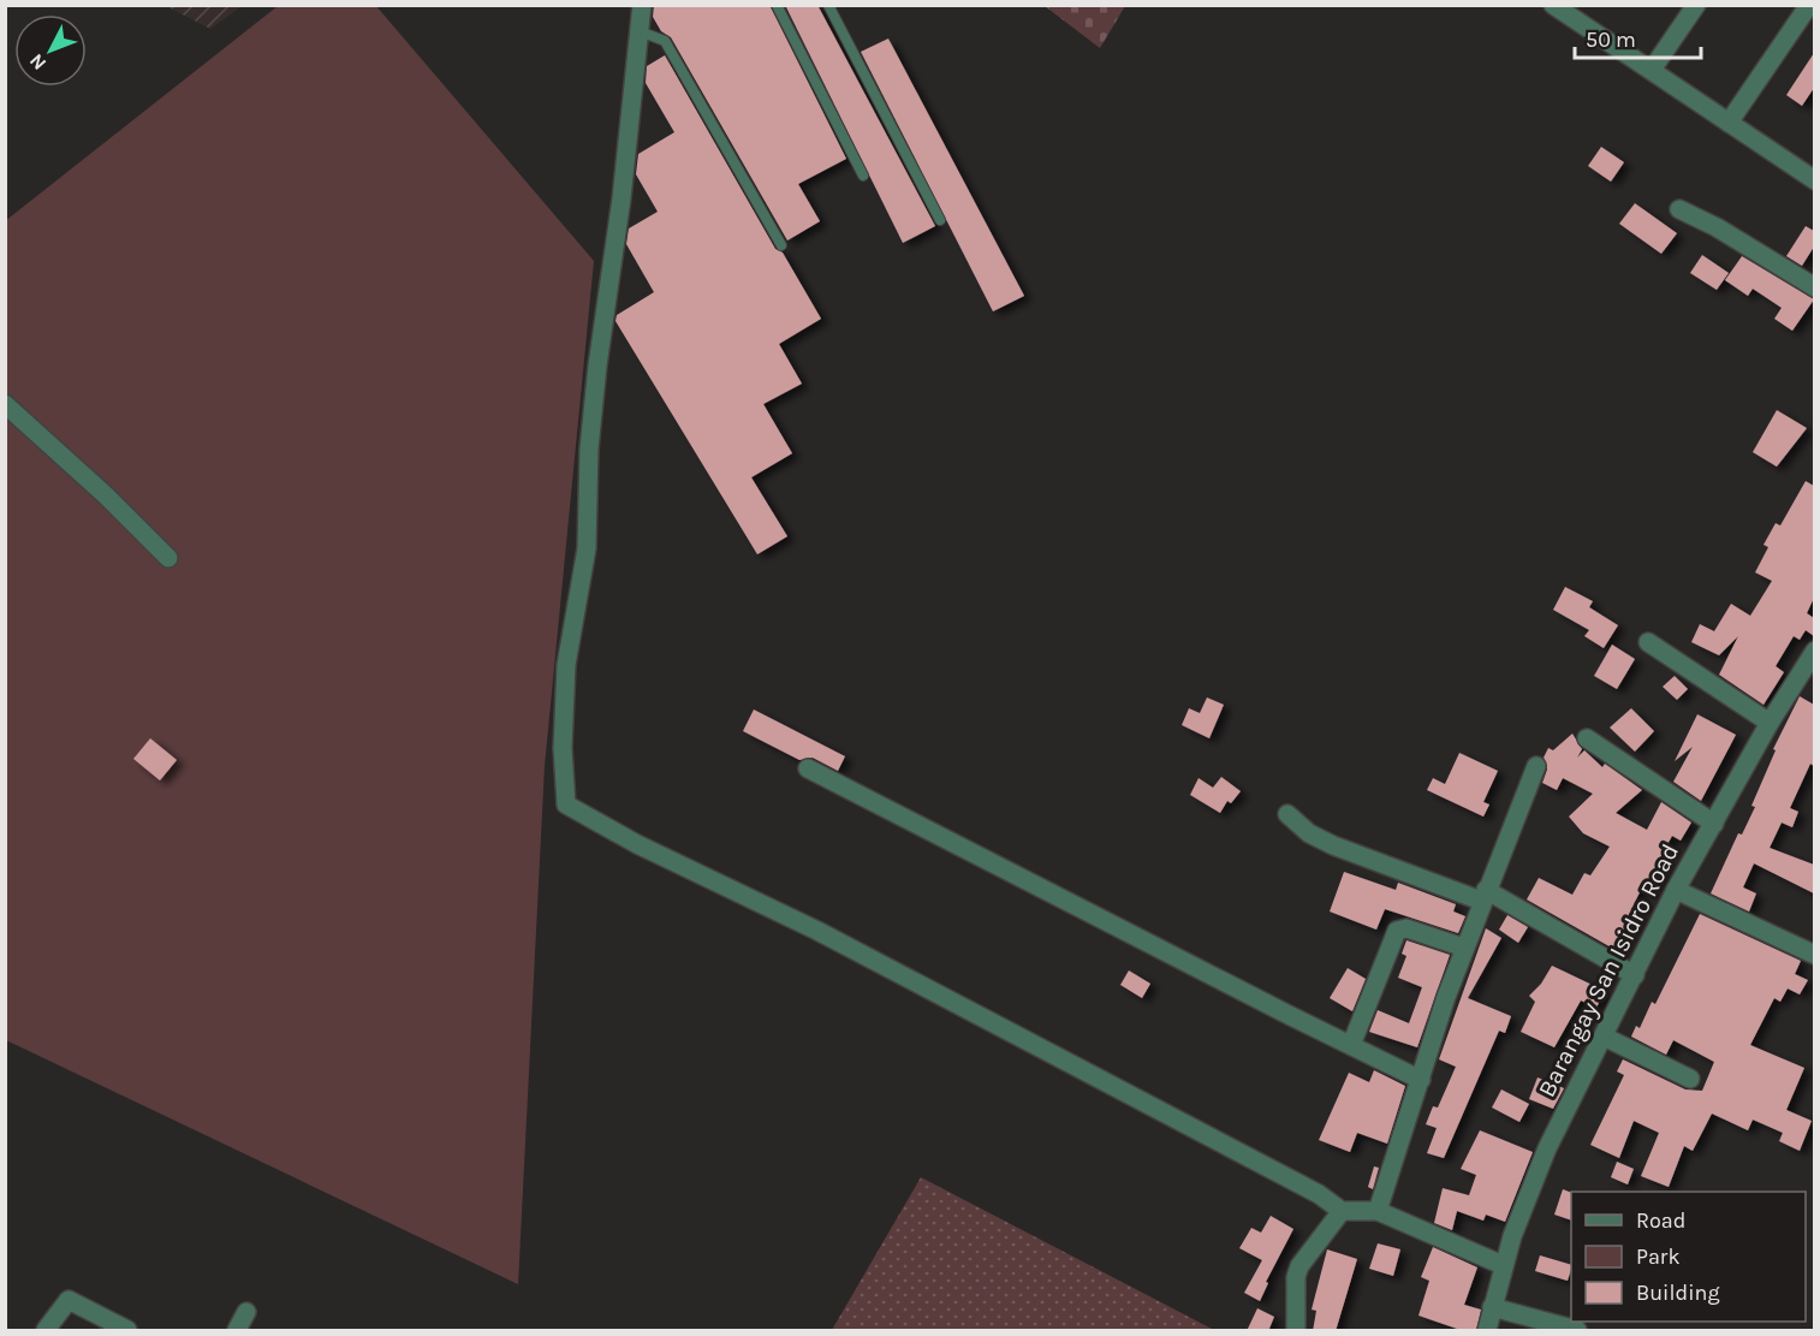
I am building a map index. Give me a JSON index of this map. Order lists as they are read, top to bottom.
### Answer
{
  "streets": {
    "street": ["Barangay San Isidro Road"]
  },
  "legend": ["Road", "Park", "Building"],
  "scale_bar": "50 m",
  "north": "bottom left"
}
